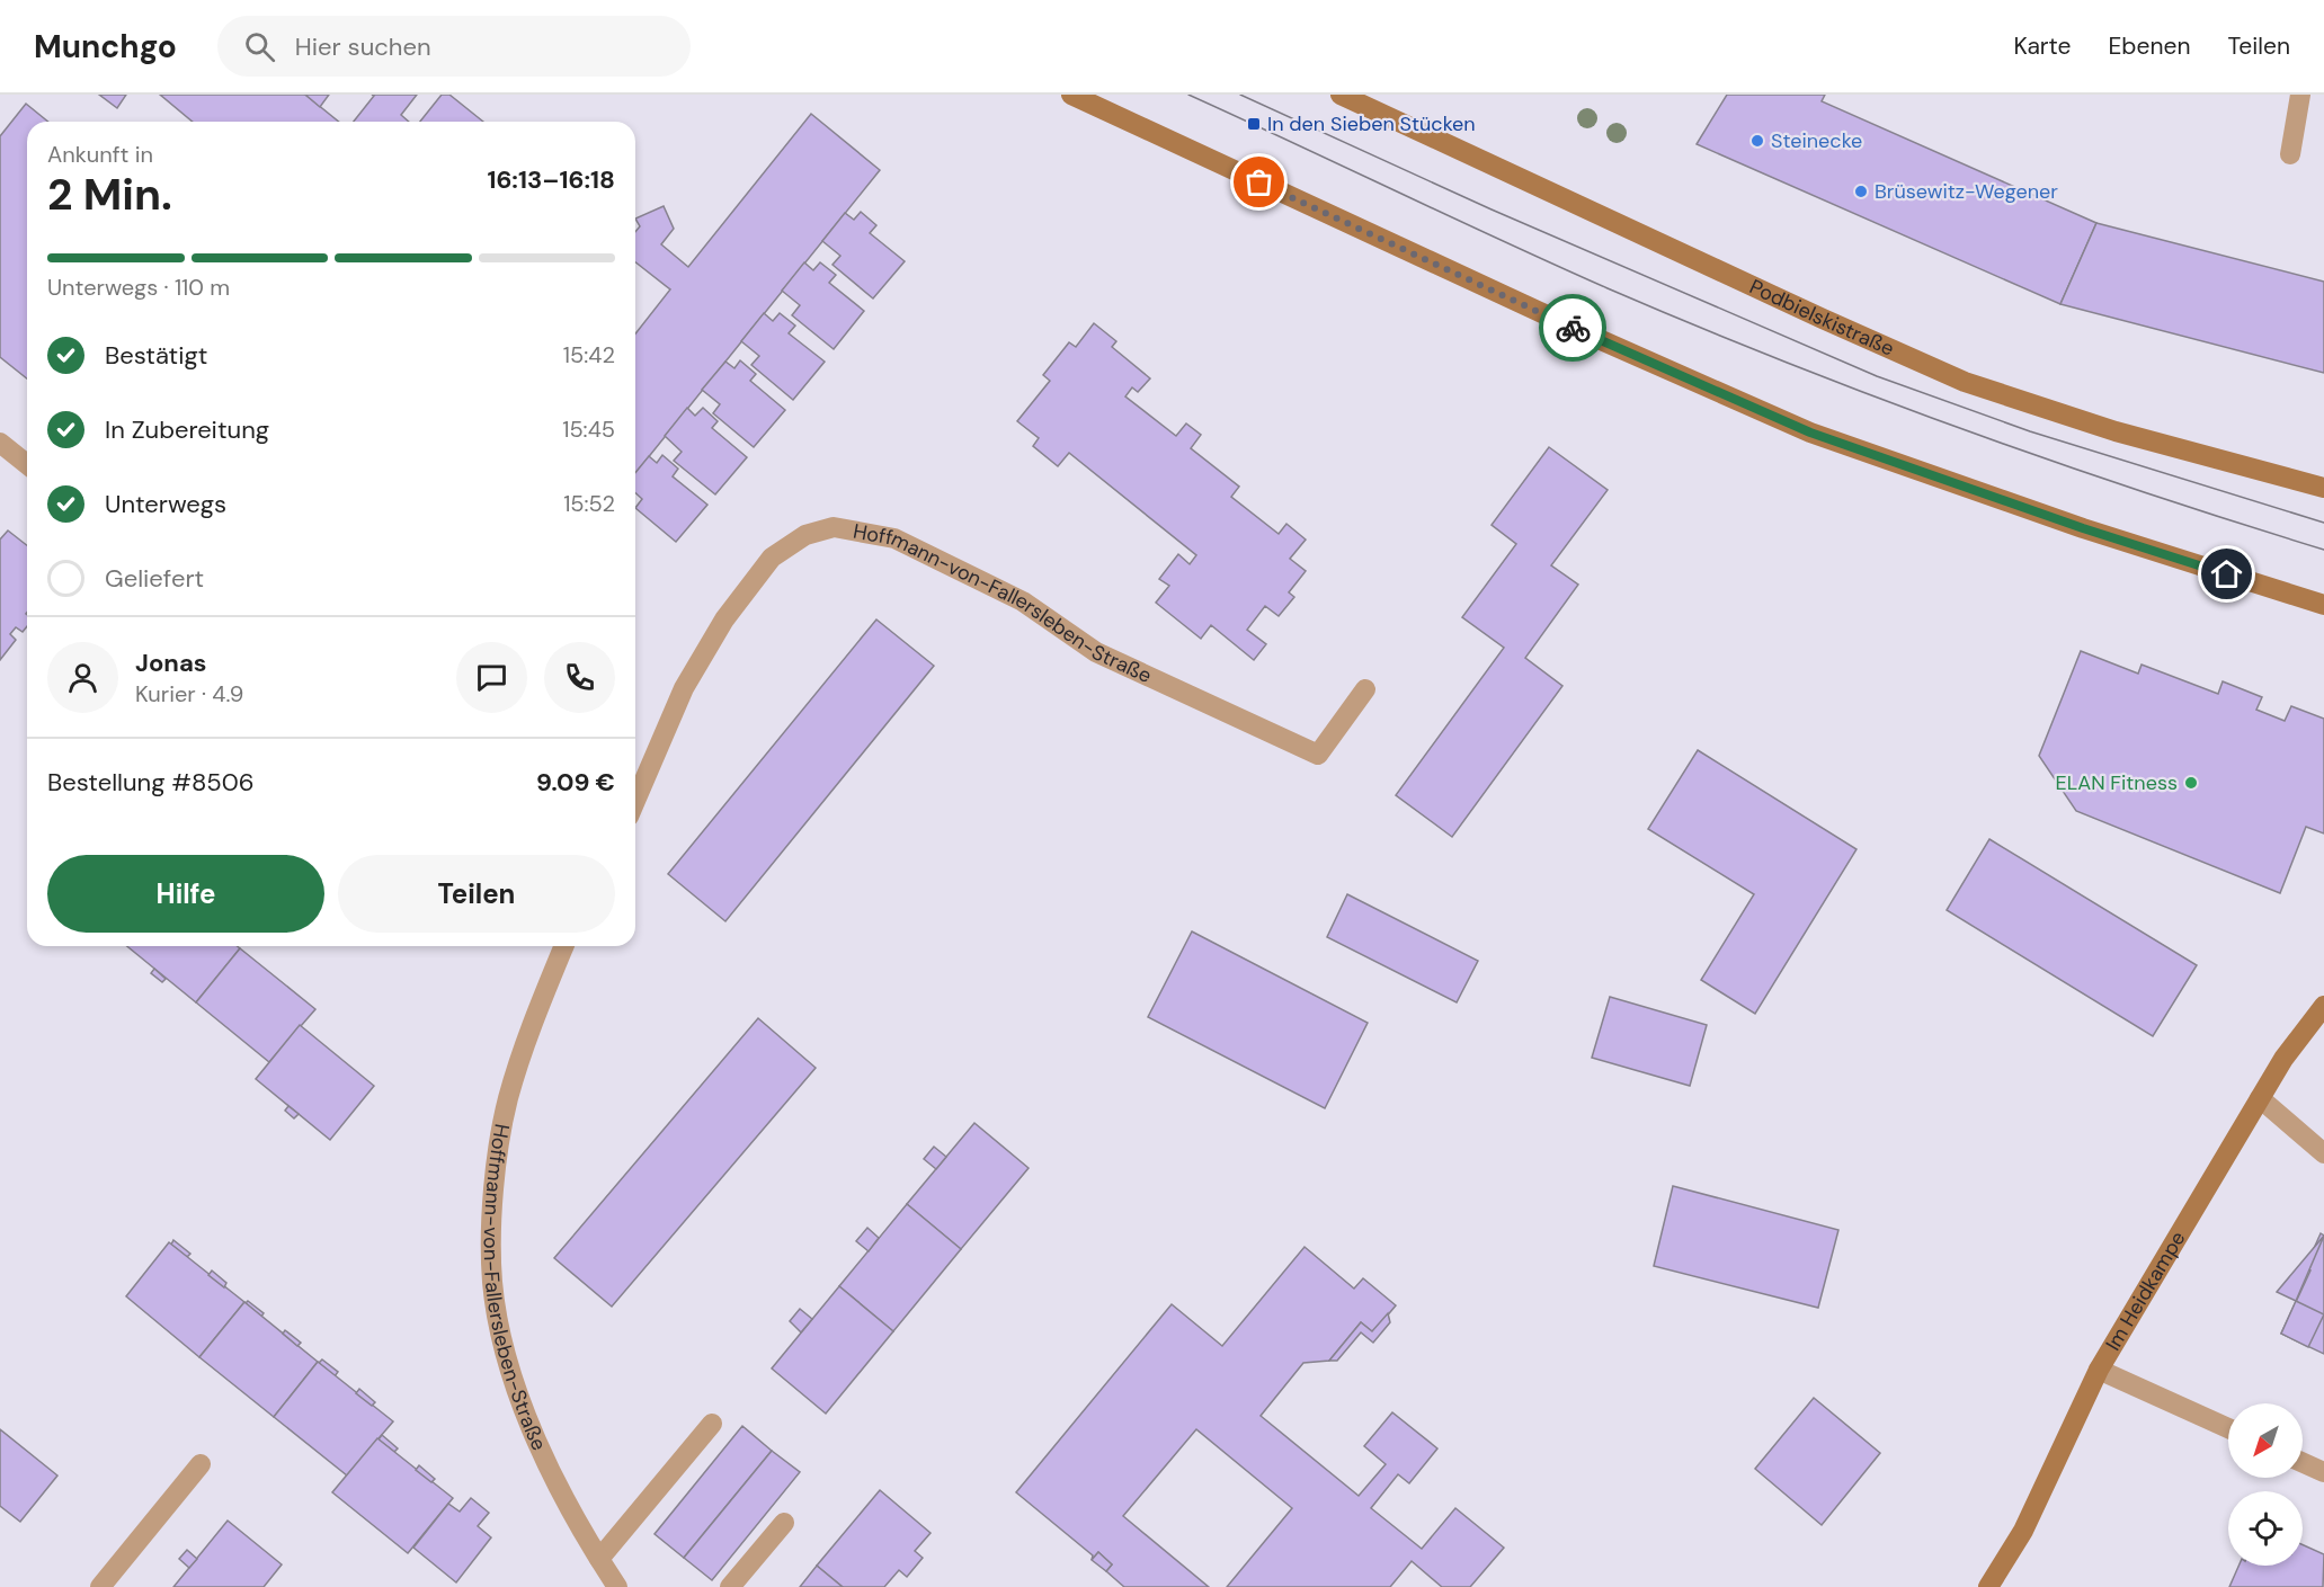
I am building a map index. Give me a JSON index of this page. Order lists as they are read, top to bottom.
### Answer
{
  "streets": {
    "main road": ["Podbielskistraße", "Im Heidkampe"],
    "street": ["Hoffmann-von-Fallersleben-Straße"]
  },
  "places": {
    "transit": ["In den Sieben Stücken"],
    "other": ["Steinecke", "Brüsewitz-Wegener", "ELAN Fitness"]
  },
  "north": "bottom left",
  "page": {
    "header": "Munchgo",
    "search": "Hier suchen",
    "nav": ["Karte", "Ebenen", "Teilen"],
    "heading": ["2 Min.", "Ankunft in", "16:13–16:18"],
    "panel": [
      "Jonas",
      "Kurier · 4.9",
      "Bestellung #8506",
      "9.09 €"
    ],
    "bar": "Unterwegs · 110 m",
    "list": [
      ["Bestätigt", "15:42"],
      ["In Zubereitung", "15:45"],
      ["Unterwegs", "15:52"],
      "Geliefert"
    ],
    "buttons": ["Hilfe", "Teilen"]
  }
}
